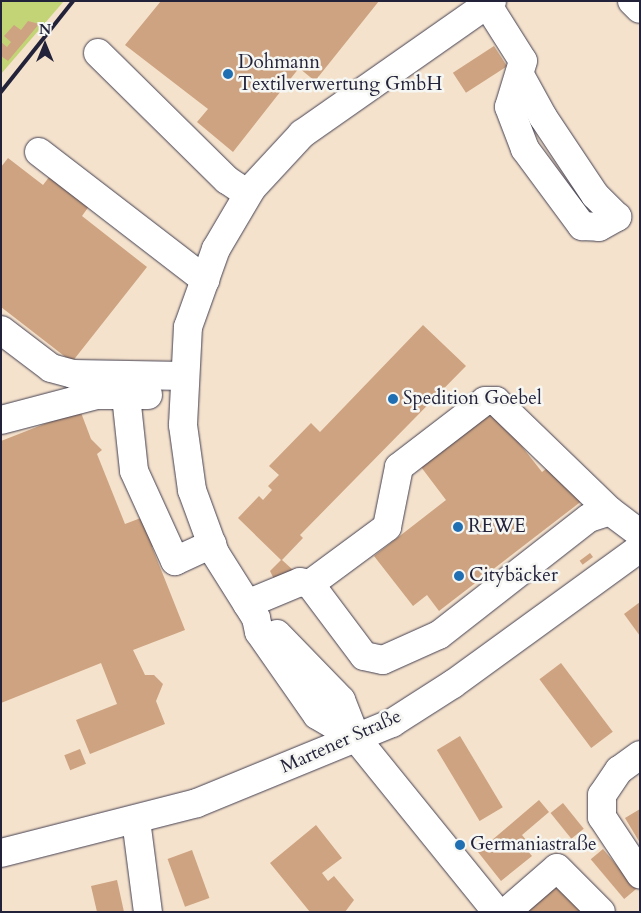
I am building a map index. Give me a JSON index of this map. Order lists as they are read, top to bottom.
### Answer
{
  "streets": {
    "street": ["Martener Straße"]
  },
  "places": [
    "Dohmann Textilverwertung GmbH",
    "Spedition Goebel",
    "REWE",
    "Citybäcker",
    "Germaniastraße"
  ],
  "north": "top"
}
